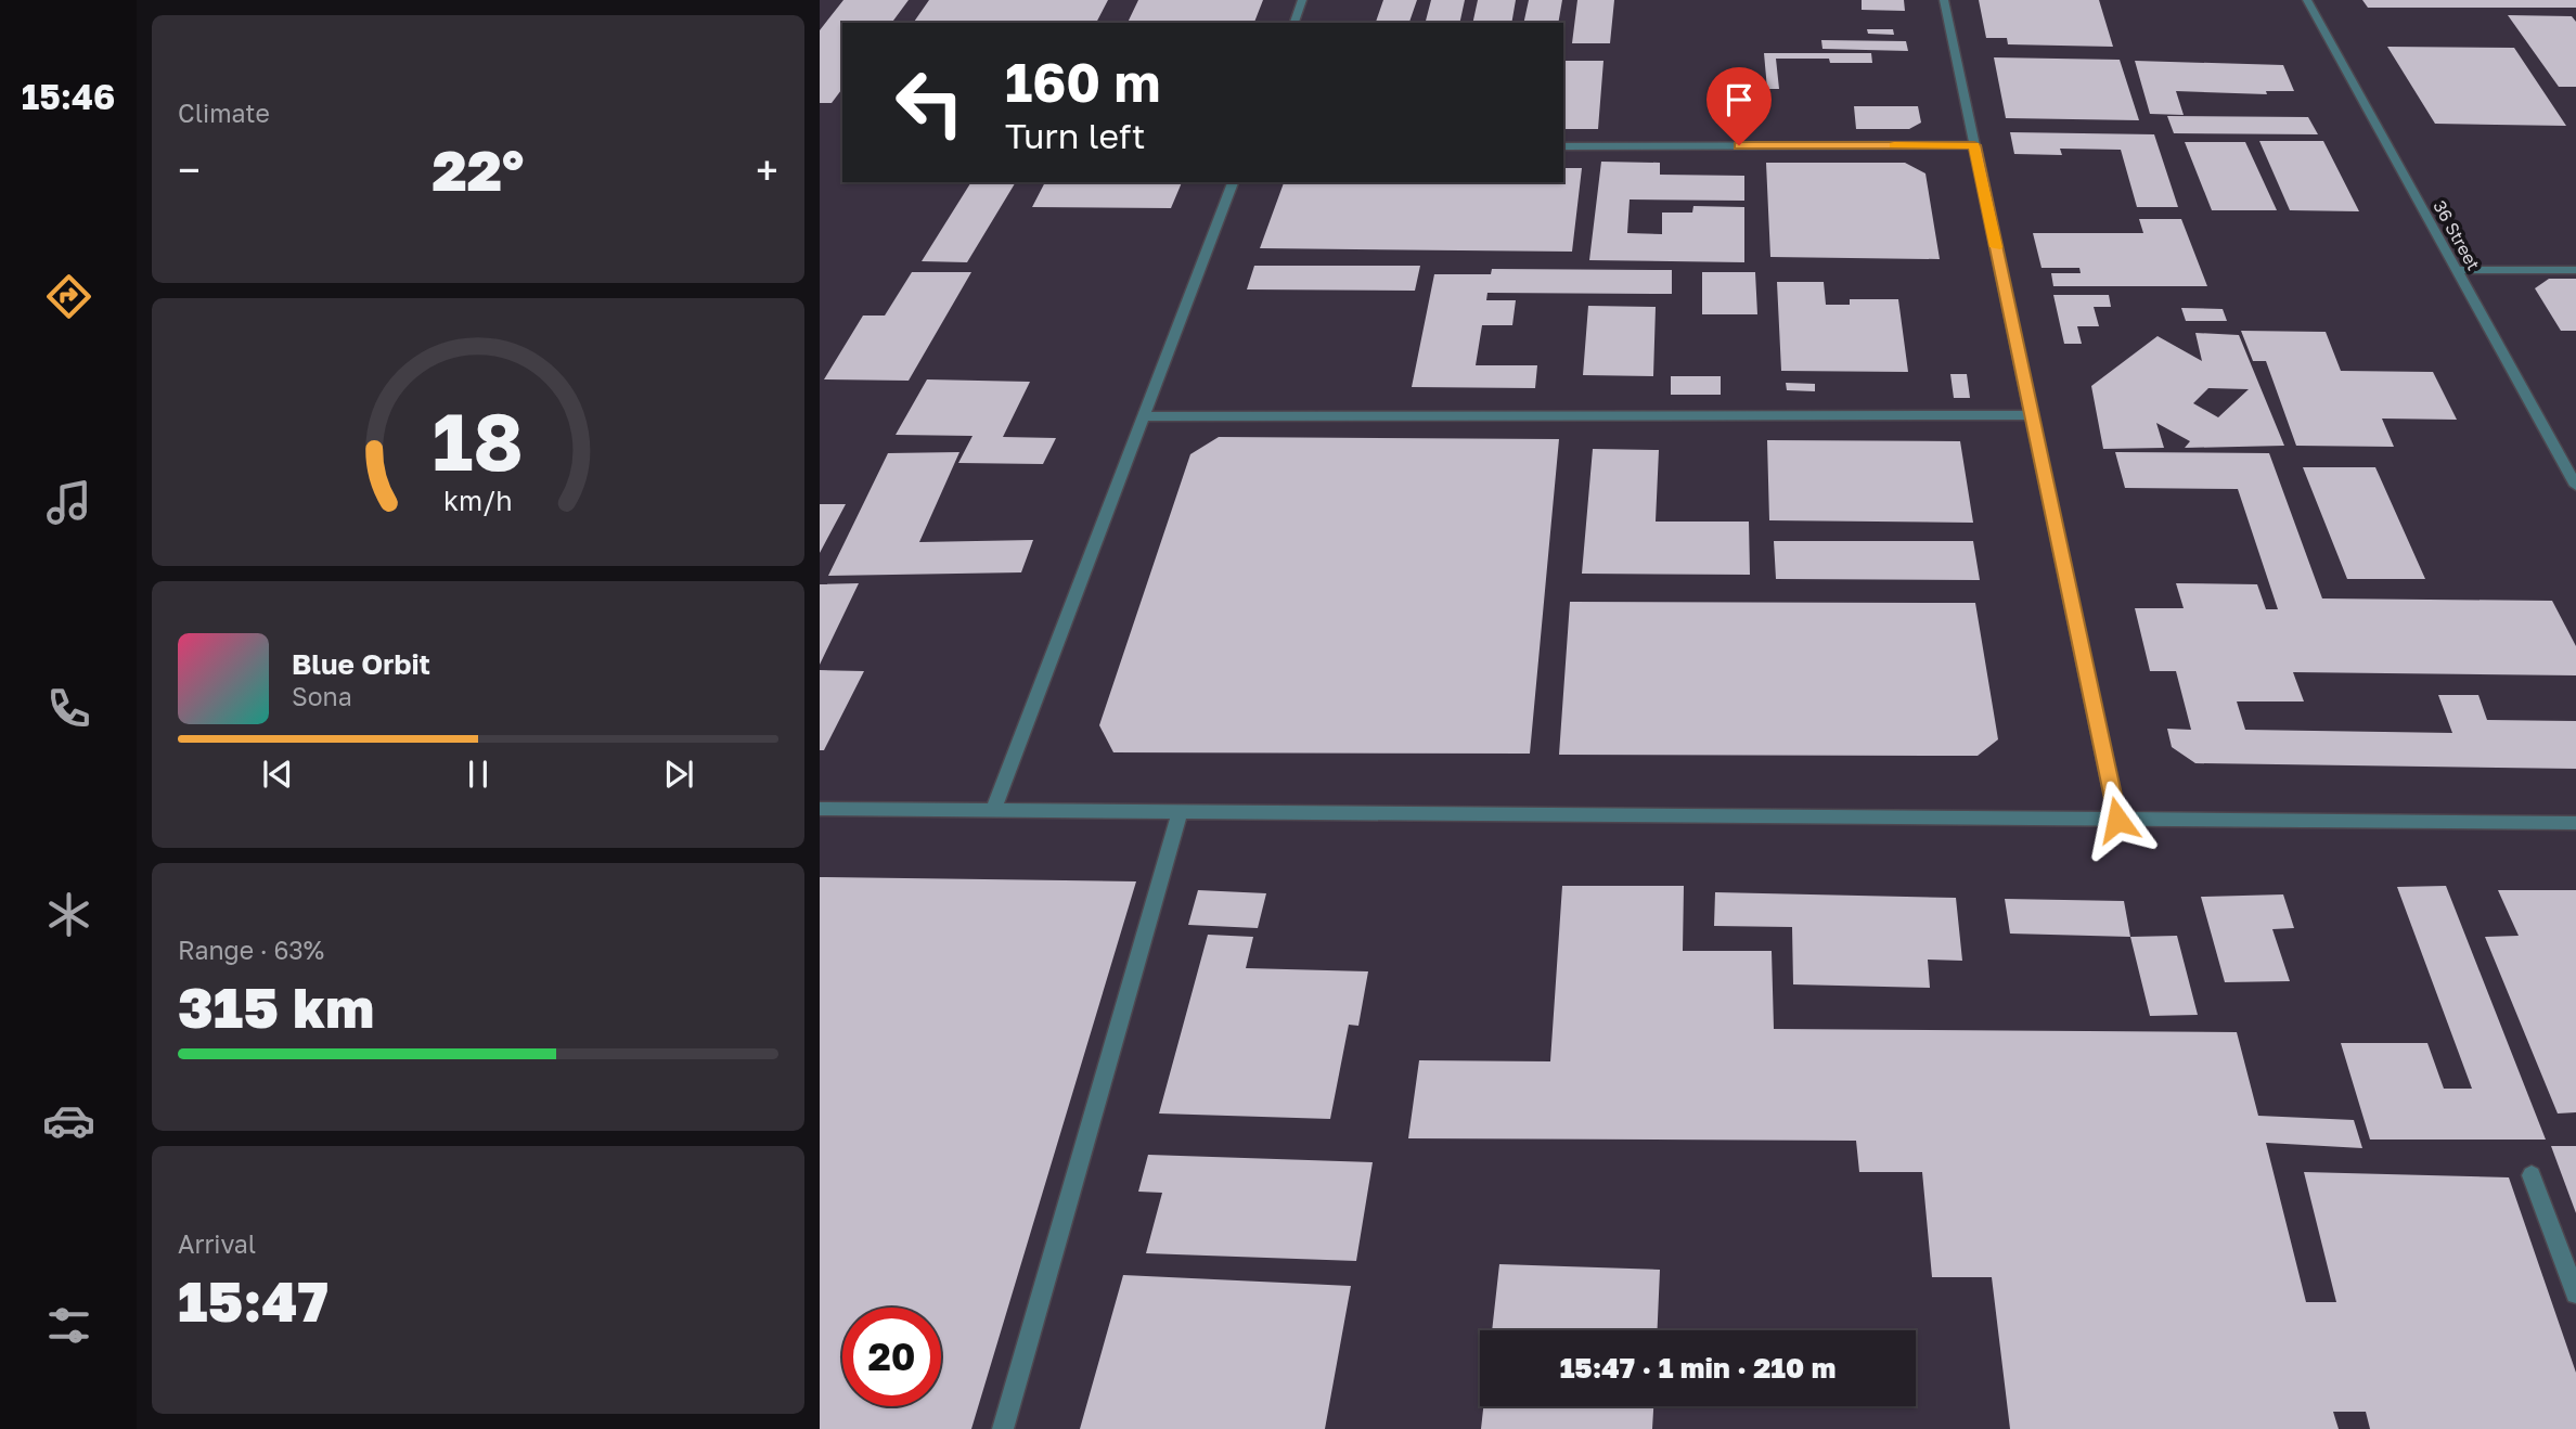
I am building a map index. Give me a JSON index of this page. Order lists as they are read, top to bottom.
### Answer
{
  "streets": {
    "lane": ["36 Street"]
  },
  "page": {
    "tabs": "15:46",
    "tile": [
      "Climate",
      ["Range · 63%", "315 km"],
      ["Arrival", "15:47"]
    ],
    "turn": ["160 m", "Turn left"],
    "heat": ["−", "22°", "+"],
    "song": ["Blue Orbit", "Sona"],
    "limit": "20",
    "trip": "15:47 · 1 min · 210 m",
    "gauge": ["18", "km/h"]
  }
}
